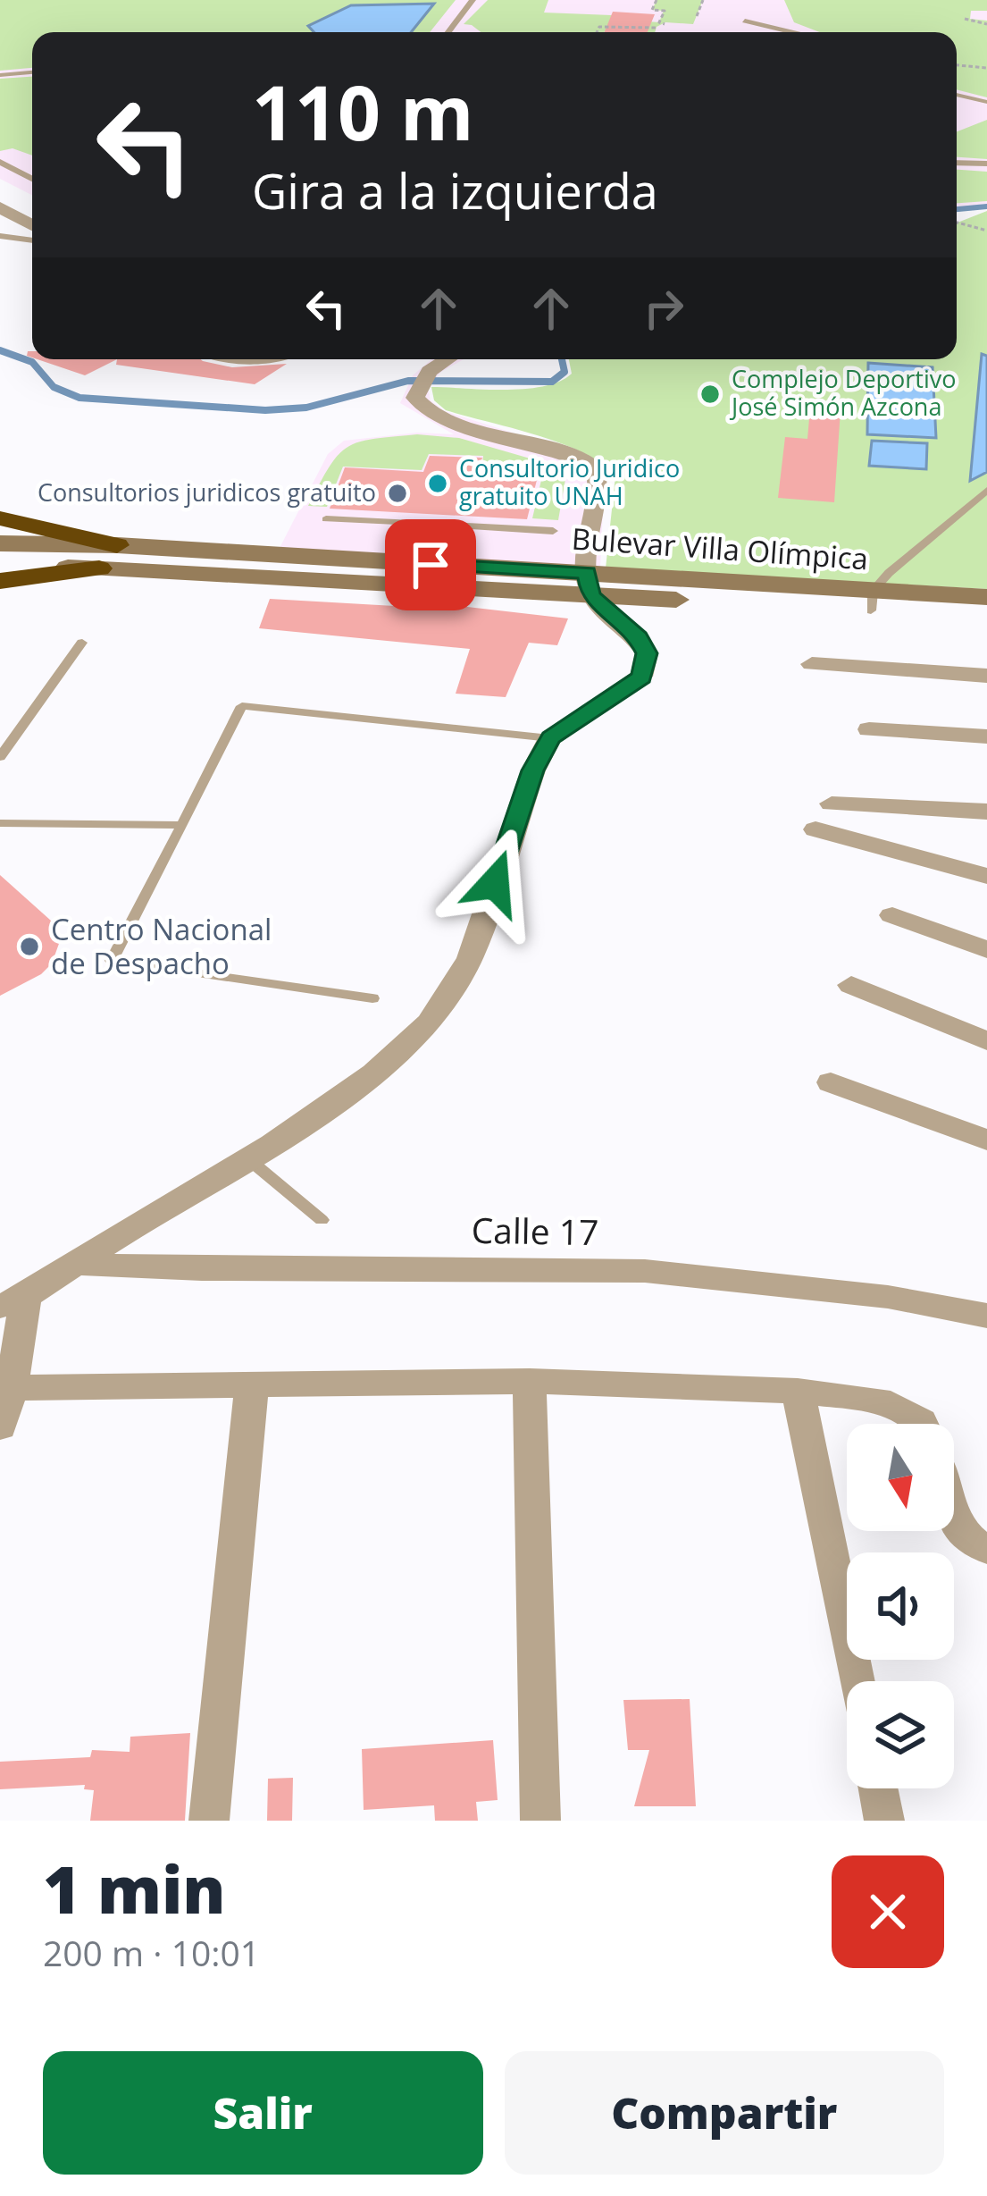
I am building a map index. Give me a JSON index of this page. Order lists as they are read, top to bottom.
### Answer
{
  "streets": {
    "main road": ["Bulevar Villa Olímpica"],
    "street": ["Calle 17"]
  },
  "places": [
    "Complejo Deportivo José Simón Azcona",
    "Consultorio Juridico gratuito UNAH",
    "Consultorios juridicos gratuito",
    "Centro Nacional de Despacho"
  ],
  "north": "bottom",
  "page": {
    "turn": ["110 m", "Gira a la izquierda"],
    "heading": ["1 min", "200 m · 10:01"],
    "buttons": ["Salir", "Compartir"]
  }
}
